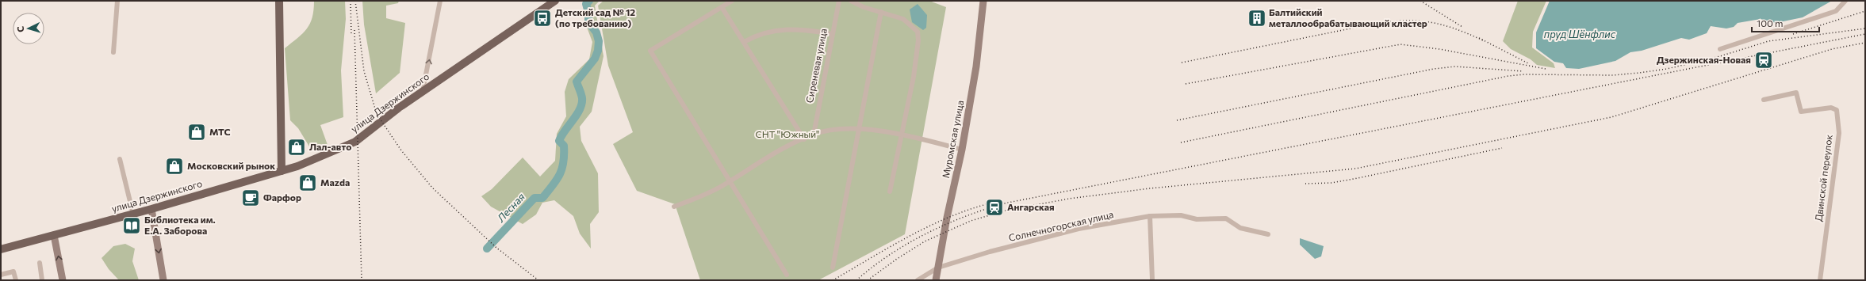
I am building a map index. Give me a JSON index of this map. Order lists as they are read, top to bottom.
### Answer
{
  "streets": {
    "main road": ["улица Дзержинского", "Муромская улица"],
    "street": ["Сиреневая улица", "Двинской переулок", "Солнечногорская улица"]
  },
  "crossings": [
    ["Муромская улица", "Солнечногорская улица"]
  ],
  "water": ["пруд Шёнфлис", "Лесная"],
  "parks": ["СНТ \"Южный\""],
  "places": {
    "bus stop": ["Детский сад № 12 (по требованию)"],
    "building": ["Балтийский металлообрабатывающий кластер"],
    "station": ["Дзержинская-Новая", "Ангарская"],
    "shop": [
      "МТС",
      "Лал-авто",
      "Московский рынок",
      "Mazda"
    ],
    "cafe": ["Фарфор"],
    "library": ["Библиотека им. Е.А. Заборова"]
  },
  "scale_bar": "100 m",
  "north": "left"
}
